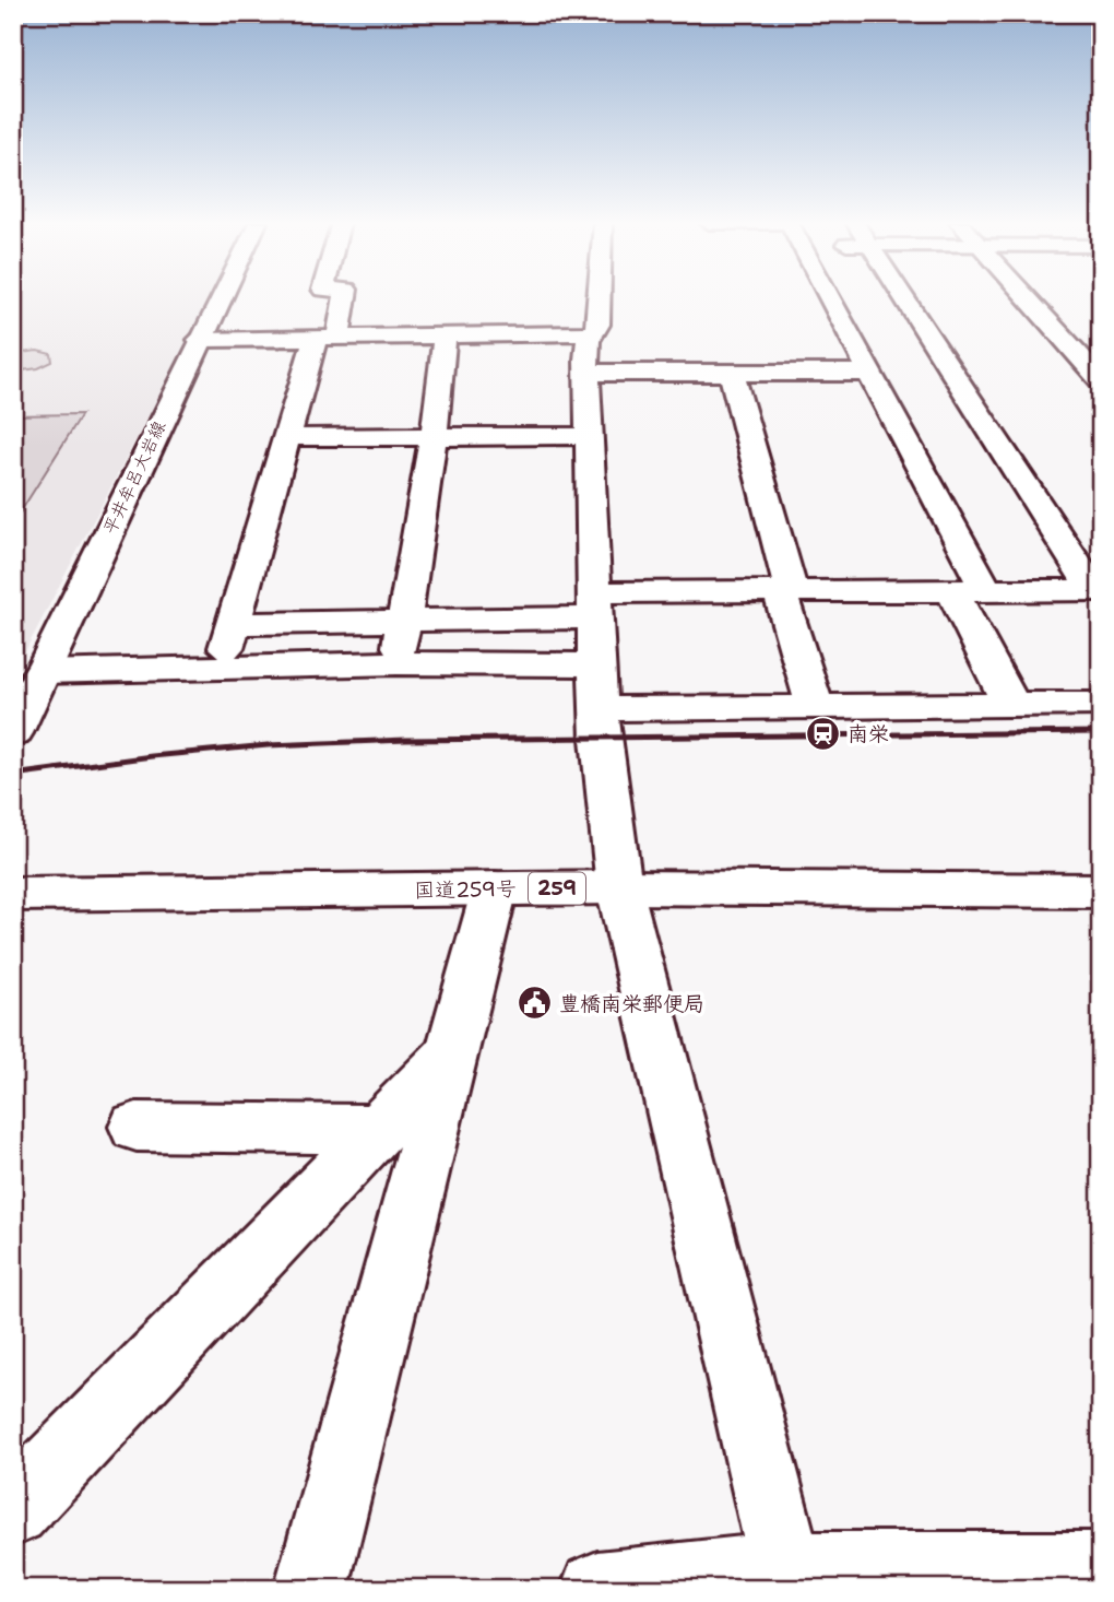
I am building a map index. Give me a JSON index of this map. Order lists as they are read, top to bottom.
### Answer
{
  "streets": {
    "main road": ["平井牟呂大岩線", "259", "国道259号"]
  },
  "places": {
    "station": ["南栄"],
    "public building": ["豊橋南栄郵便局"]
  }
}
